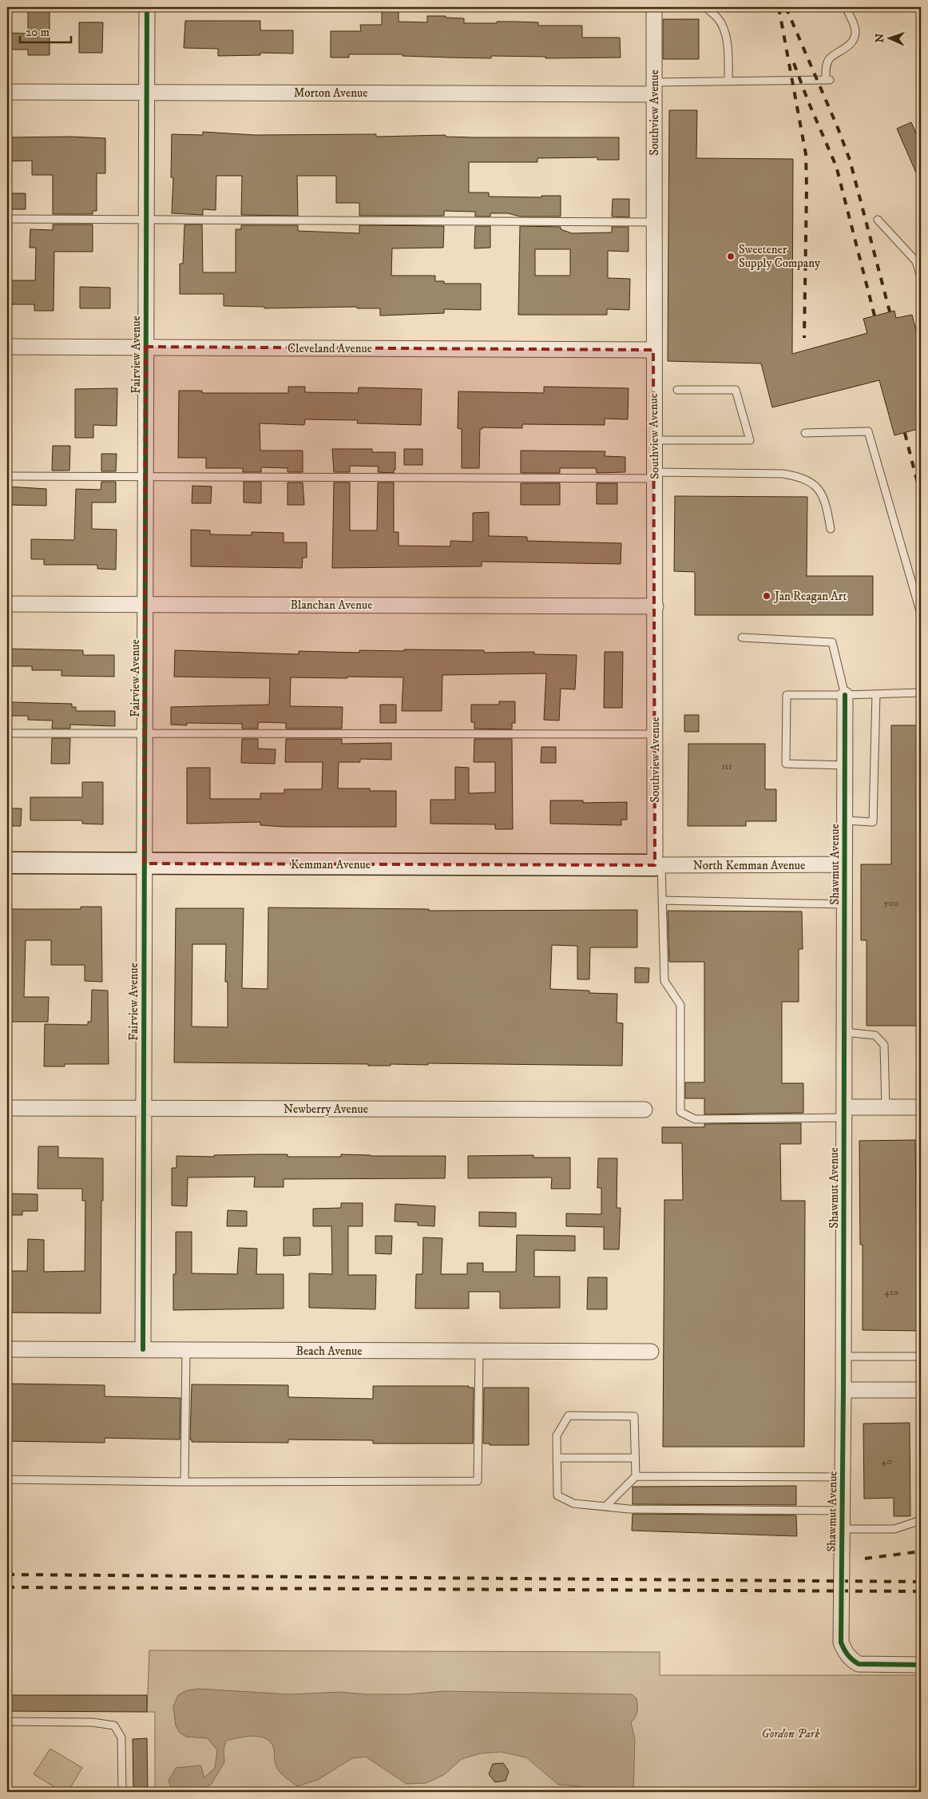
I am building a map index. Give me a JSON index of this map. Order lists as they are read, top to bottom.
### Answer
{
  "streets": {
    "street": [
      "Morton Avenue",
      "Southview Avenue",
      "Cleveland Avenue",
      "Fairview Avenue",
      "Blanchan Avenue",
      "Kemman Avenue",
      "Shawmut Avenue",
      "North Kemman Avenue",
      "Newberry Avenue",
      "Beach Avenue"
    ]
  },
  "crossings": [
    ["Morton Avenue", "Southview Avenue"],
    ["Morton Avenue", "Fairview Avenue"],
    ["Southview Avenue", "Cleveland Avenue"],
    ["Southview Avenue", "Blanchan Avenue"],
    ["Southview Avenue", "Kemman Avenue"],
    ["Southview Avenue", "North Kemman Avenue"],
    ["Cleveland Avenue", "Fairview Avenue"],
    ["Fairview Avenue", "Blanchan Avenue"],
    ["Fairview Avenue", "Kemman Avenue"],
    ["Fairview Avenue", "Newberry Avenue"],
    ["Fairview Avenue", "Beach Avenue"],
    ["Kemman Avenue", "North Kemman Avenue"],
    ["Shawmut Avenue", "North Kemman Avenue"]
  ],
  "parks": ["Gordon Park"],
  "places": ["Sweetener Supply Company", "Jan Reagan Art"],
  "house_numbers": [
    "111",
    "500",
    "410",
    "40"
  ],
  "scale_bar": "20 m",
  "north": "left"
}
